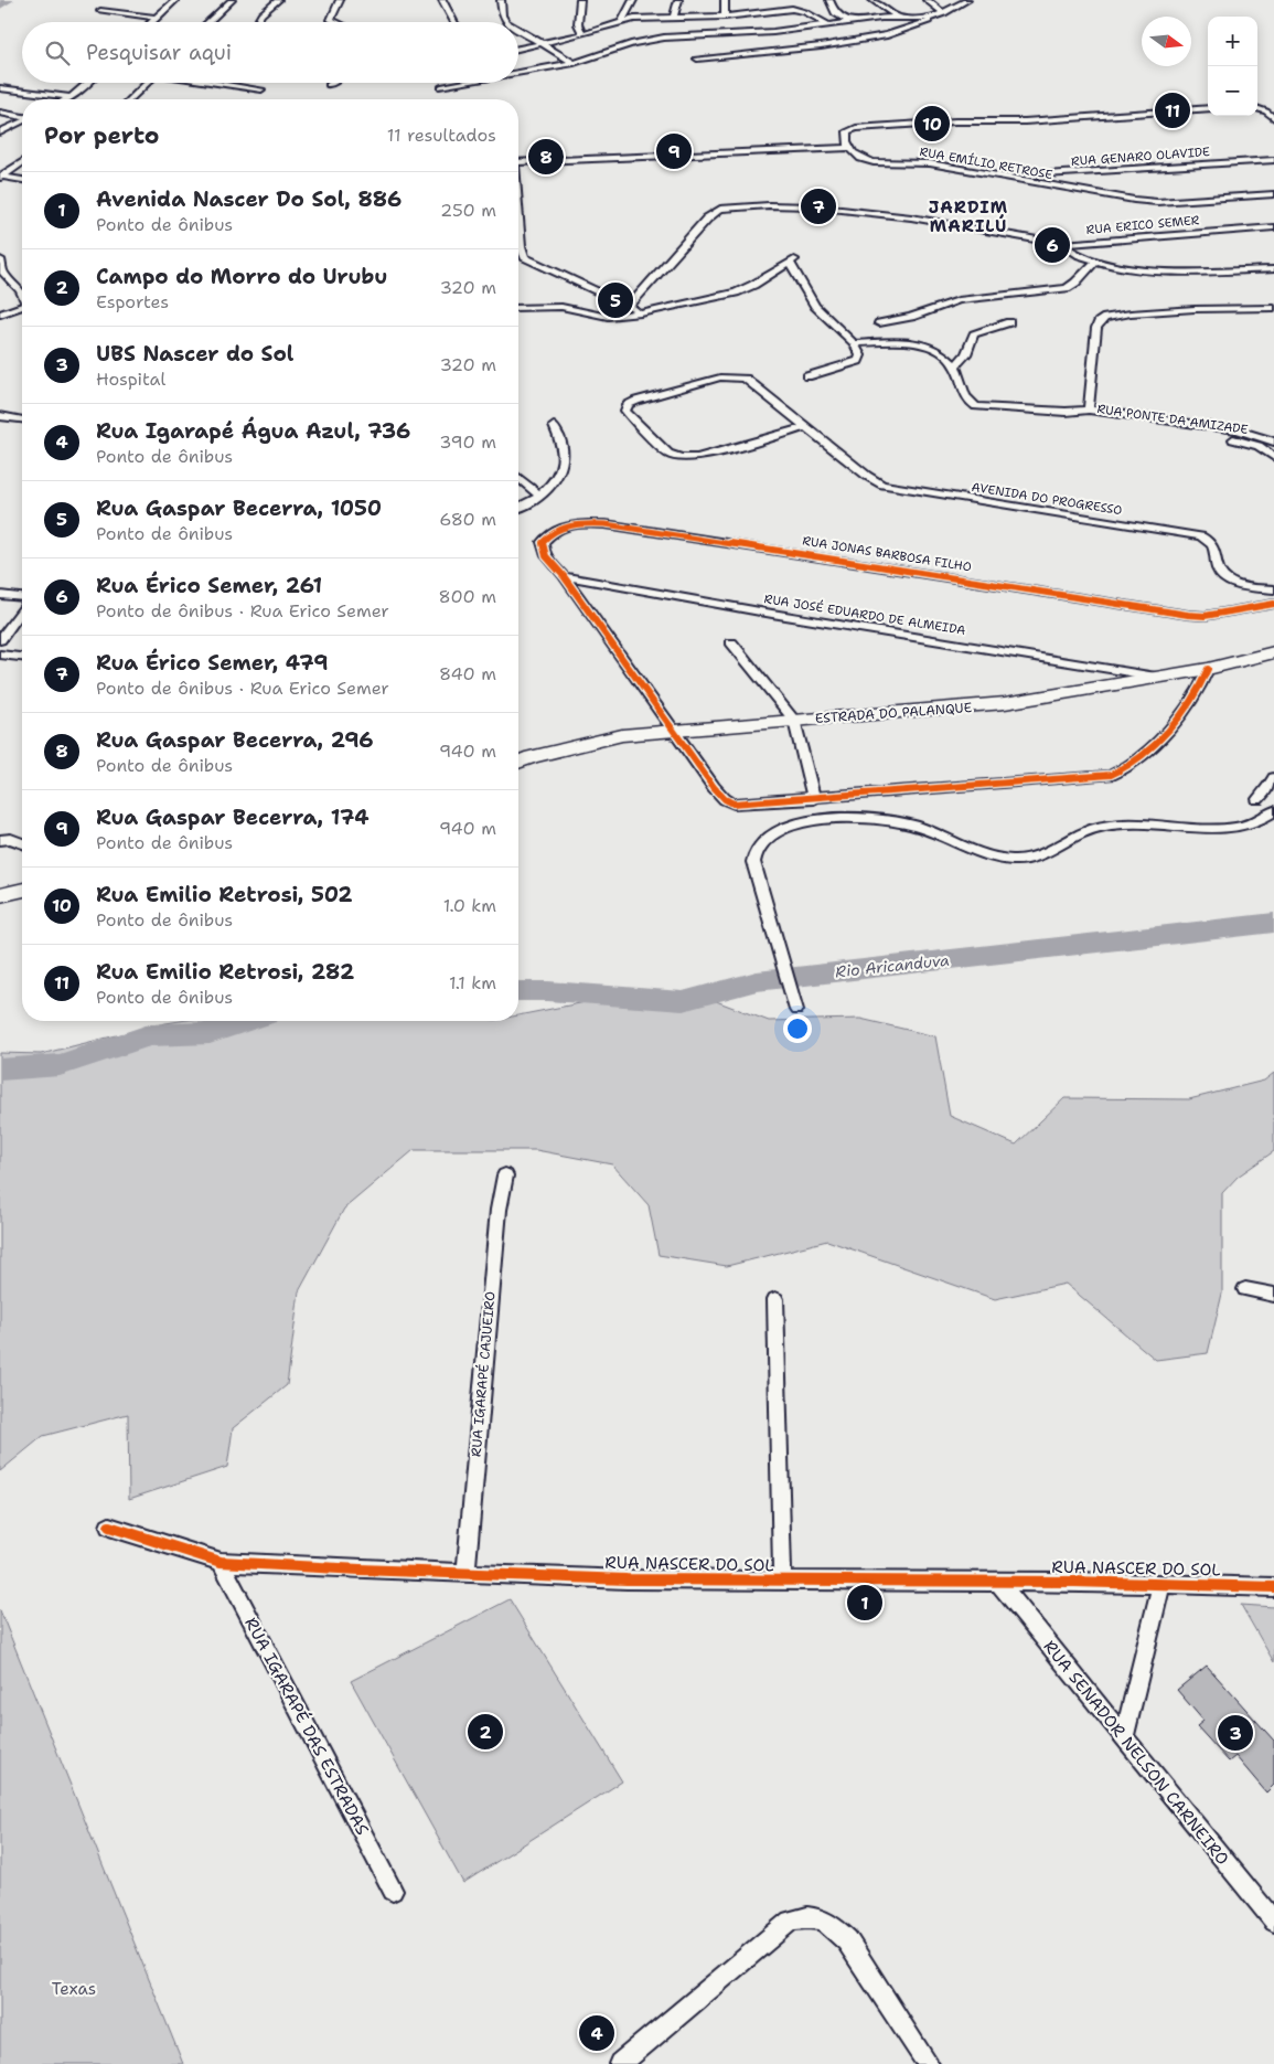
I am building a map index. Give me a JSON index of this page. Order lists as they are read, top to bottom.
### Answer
{
  "streets": {
    "street": [
      "RUA GENARO OLAVIDE",
      "RUA EMÍLIO RETROSE",
      "RUA ERICO SEMER",
      "RUA PONTE DA AMIZADE",
      "AVENIDA DO PROGRESSO",
      "RUA JONAS BARBOSA FILHO",
      "RUA JOSÉ EDUARDO DE ALMEIDA",
      "ESTRADA DO PALANQUE",
      "RUA IGARAPÉ CAJUEIRO",
      "RUA NASCER DO SOL",
      "RUA IGARAPÉ DAS ESTRADAS",
      "RUA SENADOR NELSON CARNEIRO"
    ]
  },
  "crossings": [
    ["RUA GENARO OLAVIDE", "RUA EMÍLIO RETROSE"],
    ["RUA JONAS BARBOSA FILHO", "RUA JOSÉ EDUARDO DE ALMEIDA"],
    ["RUA JOSÉ EDUARDO DE ALMEIDA", "ESTRADA DO PALANQUE"],
    ["RUA IGARAPÉ CAJUEIRO", "RUA NASCER DO SOL"],
    ["RUA NASCER DO SOL", "RUA IGARAPÉ DAS ESTRADAS"],
    ["RUA NASCER DO SOL", "RUA SENADOR NELSON CARNEIRO"]
  ],
  "districts": ["JARDIM MARILÚ"],
  "water": ["Rio Aricanduva"],
  "parks": ["Texas"],
  "north": "right",
  "page": {
    "map_buttons": ["+", "−"],
    "search": "Pesquisar aqui",
    "pins": [
      "11",
      "10",
      "9",
      "8",
      "7",
      "6",
      "5",
      "1",
      "2",
      "3",
      "4"
    ],
    "heading": ["Por perto", "11 resultados"],
    "list": [
      {
        "mark": "1",
        "name": "Avenida Nascer Do Sol, 886",
        "note": "Ponto de ônibus",
        "value": "250 m"
      },
      {
        "mark": "2",
        "name": "Campo do Morro do Urubu",
        "note": "Esportes",
        "value": "320 m"
      },
      {
        "mark": "3",
        "name": "UBS Nascer do Sol",
        "note": "Hospital",
        "value": "320 m"
      },
      {
        "mark": "4",
        "name": "Rua Igarapé Água Azul, 736",
        "note": "Ponto de ônibus",
        "value": "390 m"
      },
      {
        "mark": "5",
        "name": "Rua Gaspar Becerra, 1050",
        "note": "Ponto de ônibus",
        "value": "680 m"
      },
      {
        "mark": "6",
        "name": "Rua Érico Semer, 261",
        "note": "Ponto de ônibus · Rua Erico Semer",
        "value": "800 m"
      },
      {
        "mark": "7",
        "name": "Rua Érico Semer, 479",
        "note": "Ponto de ônibus · Rua Erico Semer",
        "value": "840 m"
      },
      {
        "mark": "8",
        "name": "Rua Gaspar Becerra, 296",
        "note": "Ponto de ônibus",
        "value": "940 m"
      },
      {
        "mark": "9",
        "name": "Rua Gaspar Becerra, 174",
        "note": "Ponto de ônibus",
        "value": "940 m"
      },
      {
        "mark": "10",
        "name": "Rua Emilio Retrosi, 502",
        "note": "Ponto de ônibus",
        "value": "1.0 km"
      },
      {
        "mark": "11",
        "name": "Rua Emilio Retrosi, 282",
        "note": "Ponto de ônibus",
        "value": "1.1 km"
      }
    ]
  }
}
